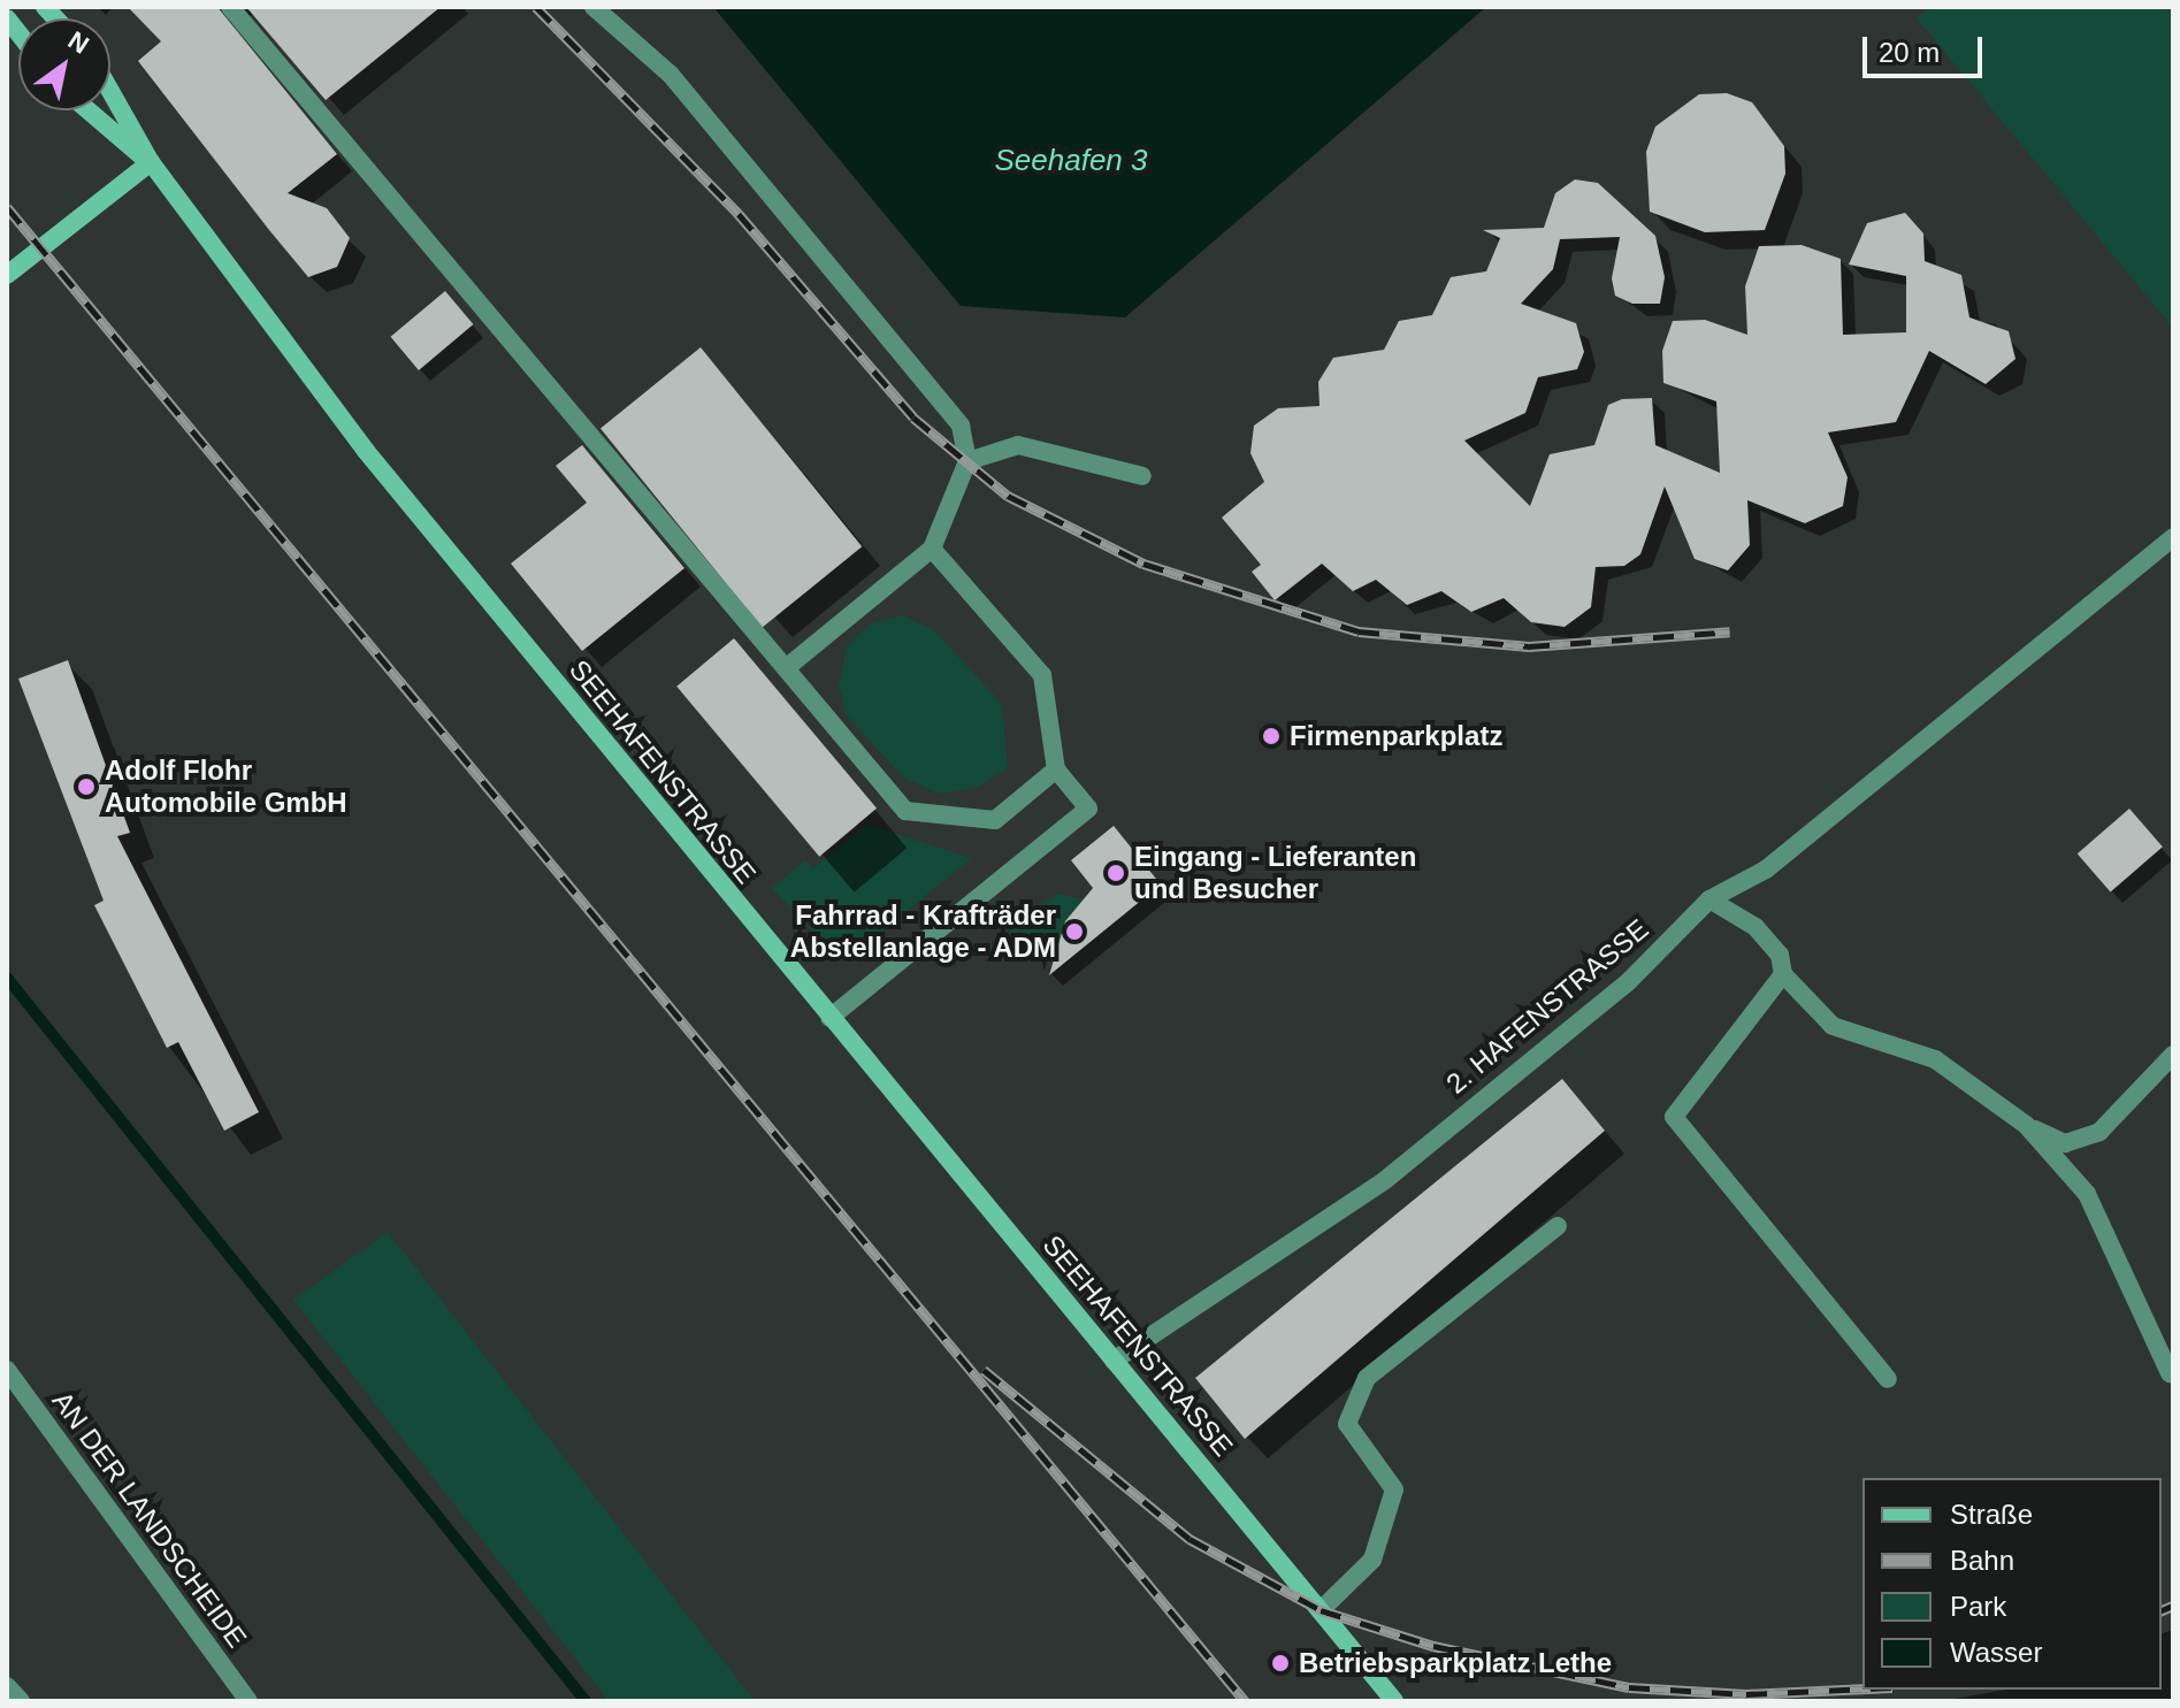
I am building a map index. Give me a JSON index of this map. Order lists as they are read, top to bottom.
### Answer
{
  "streets": {
    "main road": ["SEEHAFENSTRASSE"],
    "street": ["2. HAFENSTRASSE", "AN DER LANDSCHEIDE"]
  },
  "crossings": [
    ["SEEHAFENSTRASSE", "2. HAFENSTRASSE"]
  ],
  "water": ["Seehafen 3"],
  "places": [
    "Firmenparkplatz",
    "Adolf Flohr Automobile GmbH",
    "Eingang - Lieferanten und Besucher",
    "Fahrrad - Krafträder Abstellanlage - ADM",
    "Betriebsparkplatz Lethe"
  ],
  "legend": [
    "Straße",
    "Bahn",
    "Park",
    "Wasser"
  ],
  "scale_bar": "20 m",
  "north": "top right"
}
